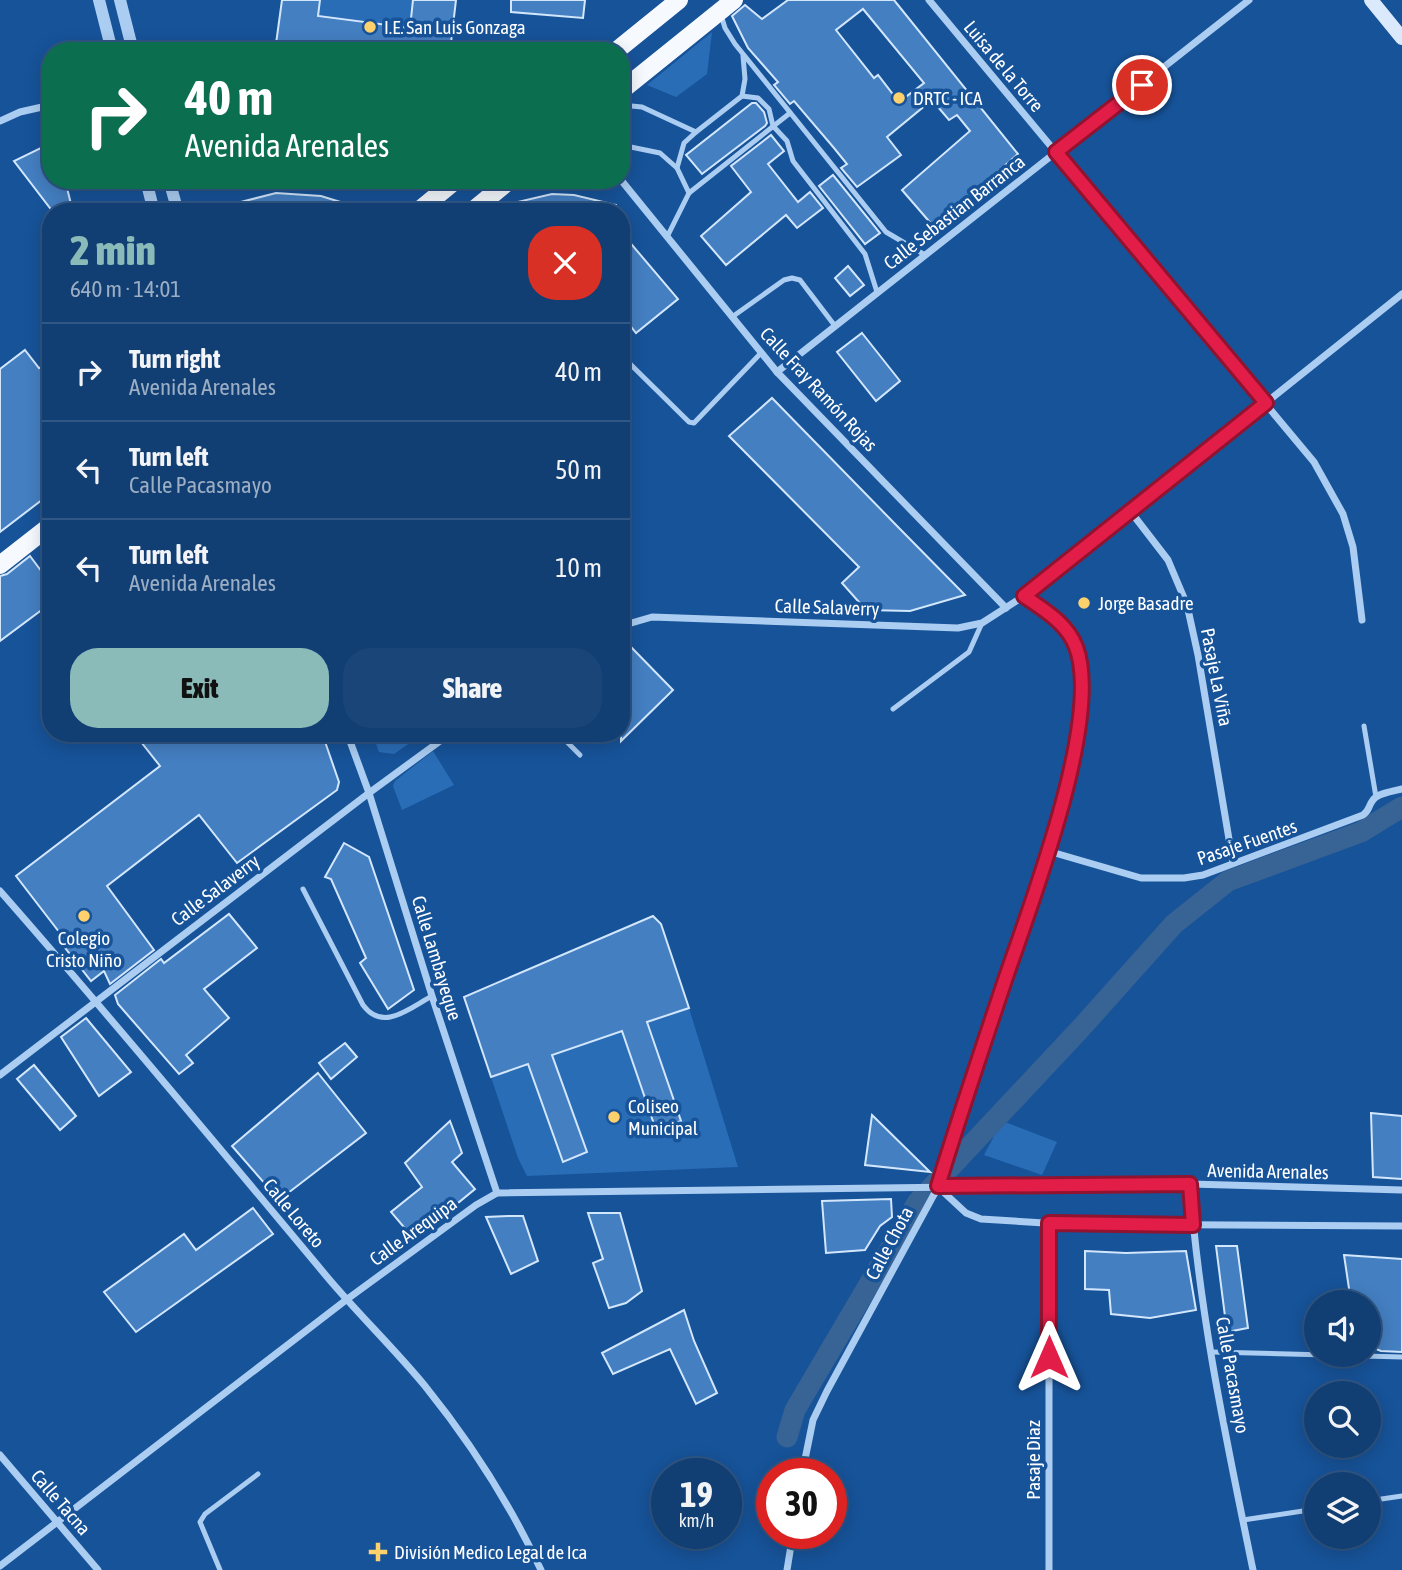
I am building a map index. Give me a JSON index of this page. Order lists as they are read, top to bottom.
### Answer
{
  "streets": {
    "street": [
      "Luisa de la Torre",
      "Calle Sebastian Barranca",
      "Calle Fray Ramón Rojas",
      "Calle Salaverry",
      "Pasaje La Viña",
      "Pasaje Fuentes",
      "Calle Lambayeque",
      "Avenida Arenales",
      "Calle Loreto",
      "Calle Arequipa",
      "Calle Chota",
      "Calle Pacasmayo",
      "Pasaje Diaz",
      "Calle Tacna"
    ]
  },
  "crossings": [
    ["Luisa de la Torre", "Calle Sebastian Barranca"],
    ["Luisa de la Torre", "Calle Salaverry"],
    ["Calle Sebastian Barranca", "Calle Fray Ramón Rojas"],
    ["Calle Fray Ramón Rojas", "Calle Salaverry"],
    ["Calle Salaverry", "Pasaje La Viña"],
    ["Calle Salaverry", "Calle Lambayeque"],
    ["Calle Salaverry", "Calle Loreto"],
    ["Calle Salaverry", "Calle Chota"],
    ["Pasaje La Viña", "Pasaje Fuentes"],
    ["Pasaje Fuentes", "Calle Chota"],
    ["Calle Lambayeque", "Calle Arequipa"],
    ["Avenida Arenales", "Calle Chota"],
    ["Avenida Arenales", "Calle Pacasmayo"],
    ["Calle Loreto", "Calle Arequipa"],
    ["Calle Arequipa", "Calle Tacna"]
  ],
  "places": {
    "other": [
      "I.E. San Luis Gonzaga",
      "DRTC - ICA",
      "Jorge Basadre",
      "Colegio Cristo Niño",
      "Coliseo Municipal"
    ],
    "health": ["División Medico Legal de Ica"]
  },
  "page": {
    "turn": ["40 m", "Avenida Arenales"],
    "heading": ["2 min", "640 m · 14:01"],
    "list": [
      {
        "name": "Turn right",
        "note": "Avenida Arenales",
        "value": "40 m"
      },
      {
        "name": "Turn left",
        "note": "Calle Pacasmayo",
        "value": "50 m"
      },
      {
        "name": "Turn left",
        "note": "Avenida Arenales",
        "value": "10 m"
      }
    ],
    "buttons": ["Exit", "Share"],
    "speed": "19 km/h",
    "limit": "30"
  }
}
